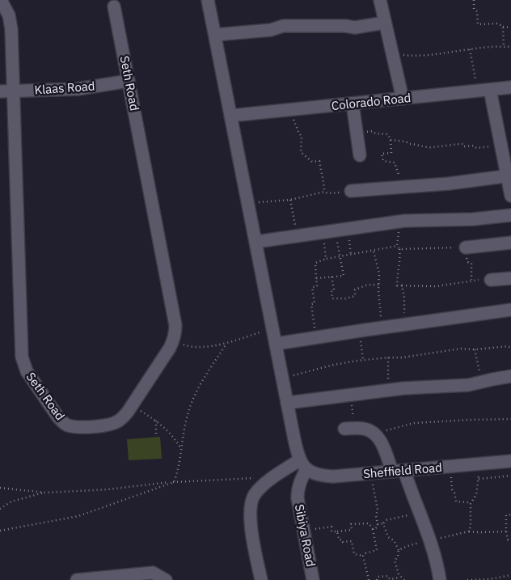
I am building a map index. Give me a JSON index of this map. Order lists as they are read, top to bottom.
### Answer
{
  "streets": {
    "street": [
      "Seth Road",
      "Klaas Road",
      "Colorado Road",
      "Sheffield Road",
      "Sibiya Road"
    ]
  },
  "crossings": [
    ["Seth Road", "Klaas Road"],
    ["Sheffield Road", "Sibiya Road"]
  ]
}
